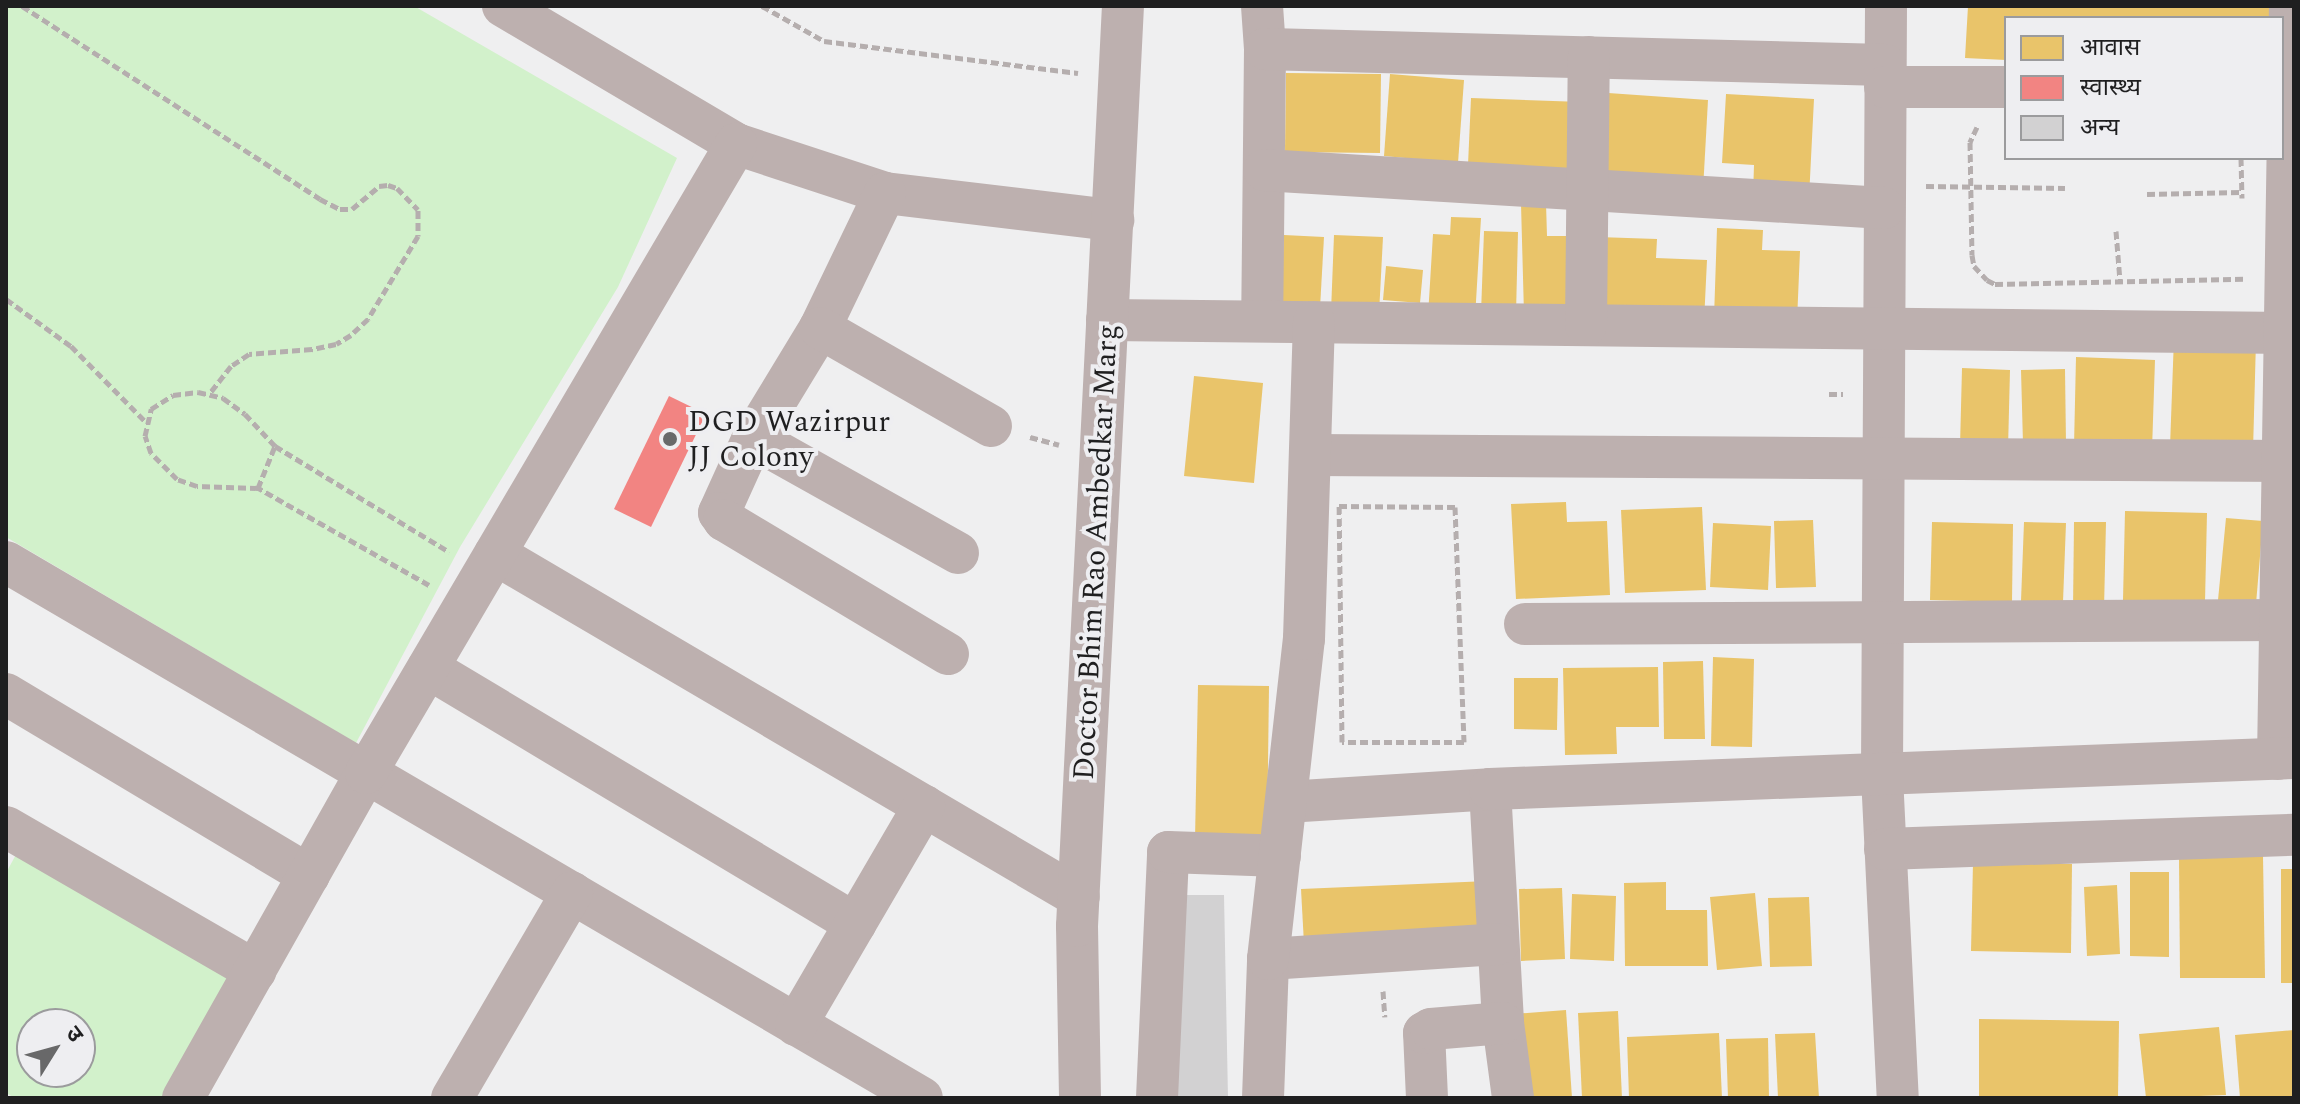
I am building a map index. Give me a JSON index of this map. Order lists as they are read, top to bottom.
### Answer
{
  "streets": {
    "street": ["Doctor Bhim Rao Ambedkar Marg"]
  },
  "places": ["DGD Wazirpur JJ Colony"],
  "legend": ["आवास", "स्वास्थ्य", "अन्य"],
  "north": "top right"
}
